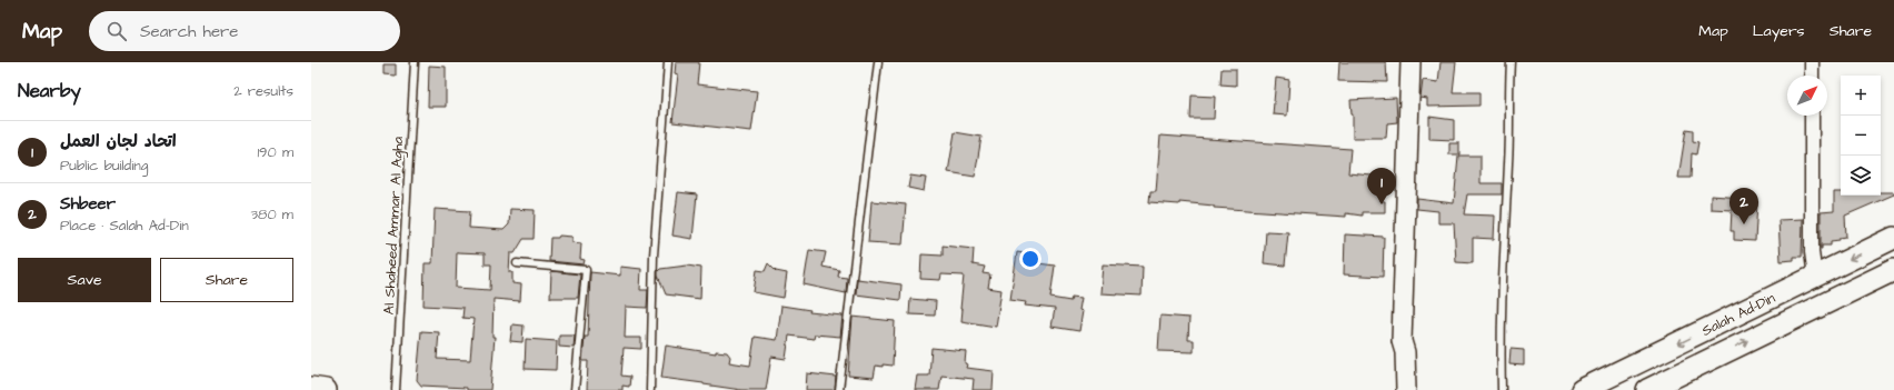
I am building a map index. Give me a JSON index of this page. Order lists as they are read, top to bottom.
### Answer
{
  "streets": {
    "highway": ["Salah Ad-Din"],
    "lane": ["Al Shaheed Ammar Al Agha"]
  },
  "north": "top right",
  "page": {
    "header": "Map",
    "search": "Search here",
    "nav": ["Map", "Layers", "Share"],
    "heading": ["Nearby", "2 results"],
    "map_buttons": ["+", "−"],
    "list": [
      {
        "mark": "1",
        "name": "اتحاد لجان العمل",
        "note": "Public building",
        "value": "190 m"
      },
      {
        "mark": "2",
        "name": "Shbeer",
        "note": "Place · Salah Ad-Din",
        "value": "380 m"
      }
    ],
    "pins": ["1", "2"],
    "buttons": ["Save", "Share"]
  }
}
